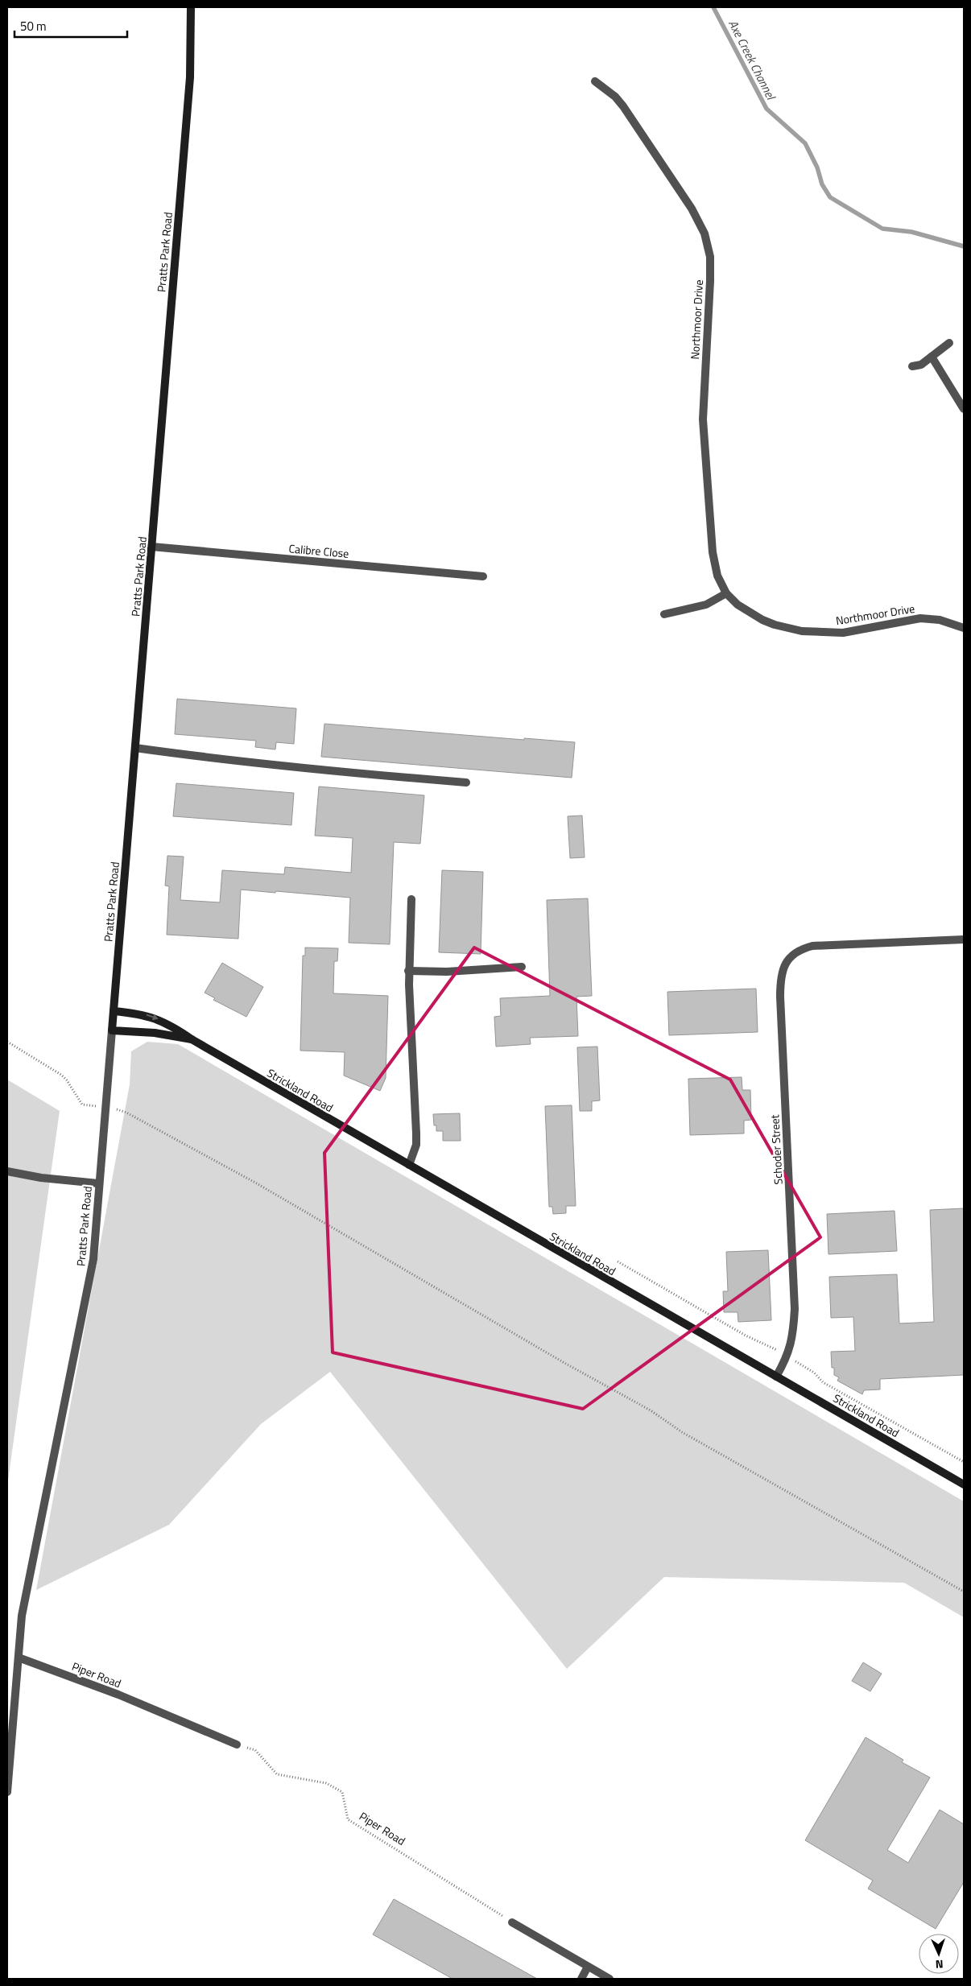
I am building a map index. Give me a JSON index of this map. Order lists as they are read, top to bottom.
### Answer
{
  "streets": {
    "street": [
      "Pratts Park Road",
      "Northmoor Drive",
      "Calibre Close",
      "Strickland Road",
      "Schoder Street",
      "Piper Road"
    ]
  },
  "crossings": [
    ["Pratts Park Road", "Calibre Close"],
    ["Pratts Park Road", "Strickland Road"],
    ["Pratts Park Road", "Piper Road"],
    ["Strickland Road", "Schoder Street"]
  ],
  "water": ["Axe Creek Channel"],
  "scale_bar": "50 m",
  "north": "bottom"
}
